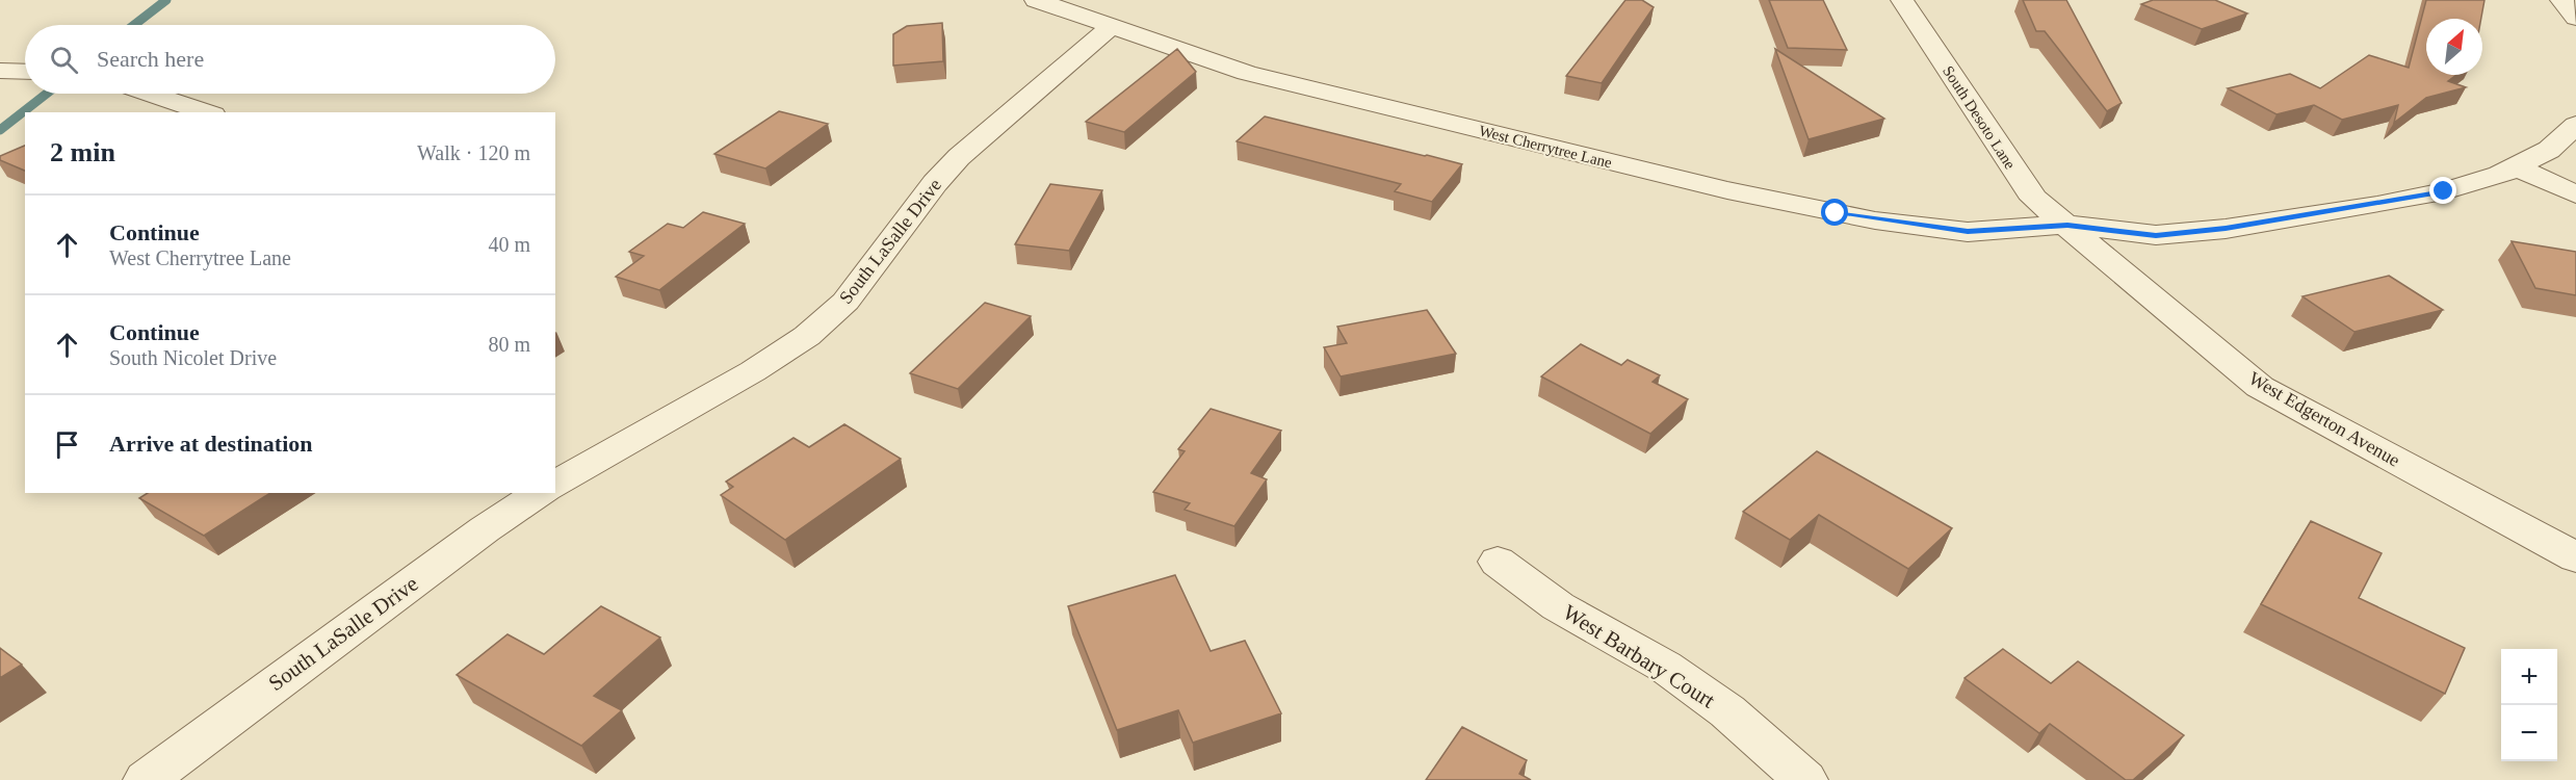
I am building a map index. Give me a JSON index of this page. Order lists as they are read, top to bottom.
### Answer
{
  "streets": {
    "street": [
      "South Desoto Lane",
      "West Cherrytree Lane",
      "South LaSalle Drive",
      "West Edgerton Avenue",
      "West Barbary Court"
    ]
  },
  "crossings": [
    ["South Desoto Lane", "West Cherrytree Lane"],
    ["South Desoto Lane", "West Edgerton Avenue"],
    ["West Cherrytree Lane", "South LaSalle Drive"],
    ["West Cherrytree Lane", "West Edgerton Avenue"]
  ],
  "north": "top right",
  "page": {
    "search": "Search here",
    "heading": ["2 min", "Walk · 120 m"],
    "list": [
      ["Continue", "West Cherrytree Lane", "40 m"],
      ["Continue", "South Nicolet Drive", "80 m"],
      "Arrive at destination"
    ],
    "map_buttons": ["+", "−"]
  }
}
